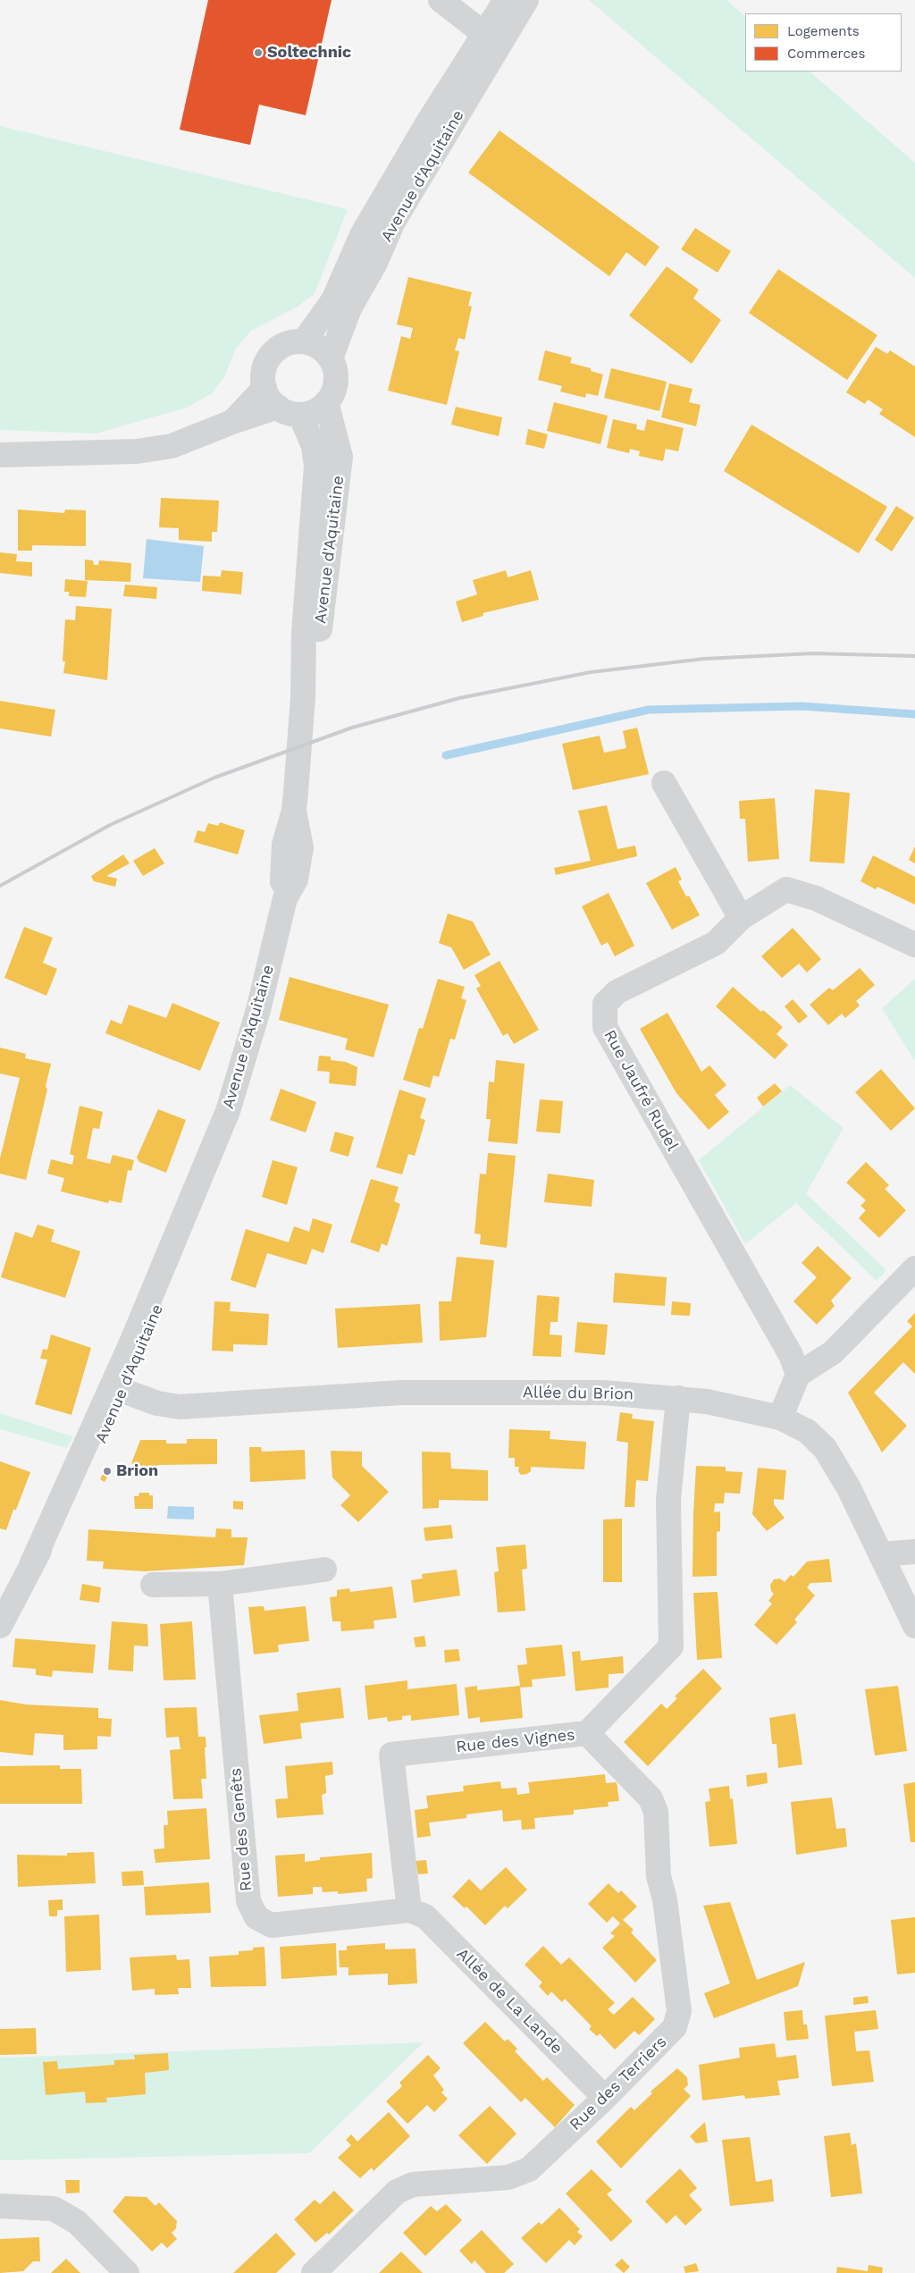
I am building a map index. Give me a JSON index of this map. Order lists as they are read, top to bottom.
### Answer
{
  "streets": {
    "street": [
      "Avenue d'Aquitaine",
      "Rue Jaufré Rudel",
      "Allée du Brion",
      "Rue des Vignes",
      "Rue des Genêts",
      "Allée de La Lande",
      "Rue des Terriers"
    ]
  },
  "crossings": [
    ["Avenue d'Aquitaine", "Allée du Brion"],
    ["Allée du Brion", "Rue des Vignes"],
    ["Rue des Vignes", "Rue des Genêts"],
    ["Rue des Vignes", "Allée de La Lande"],
    ["Rue des Vignes", "Rue des Terriers"],
    ["Rue des Genêts", "Allée de La Lande"],
    ["Allée de La Lande", "Rue des Terriers"]
  ],
  "places": ["Soltechnic", "Brion"],
  "legend": ["Logements", "Commerces"]
}
